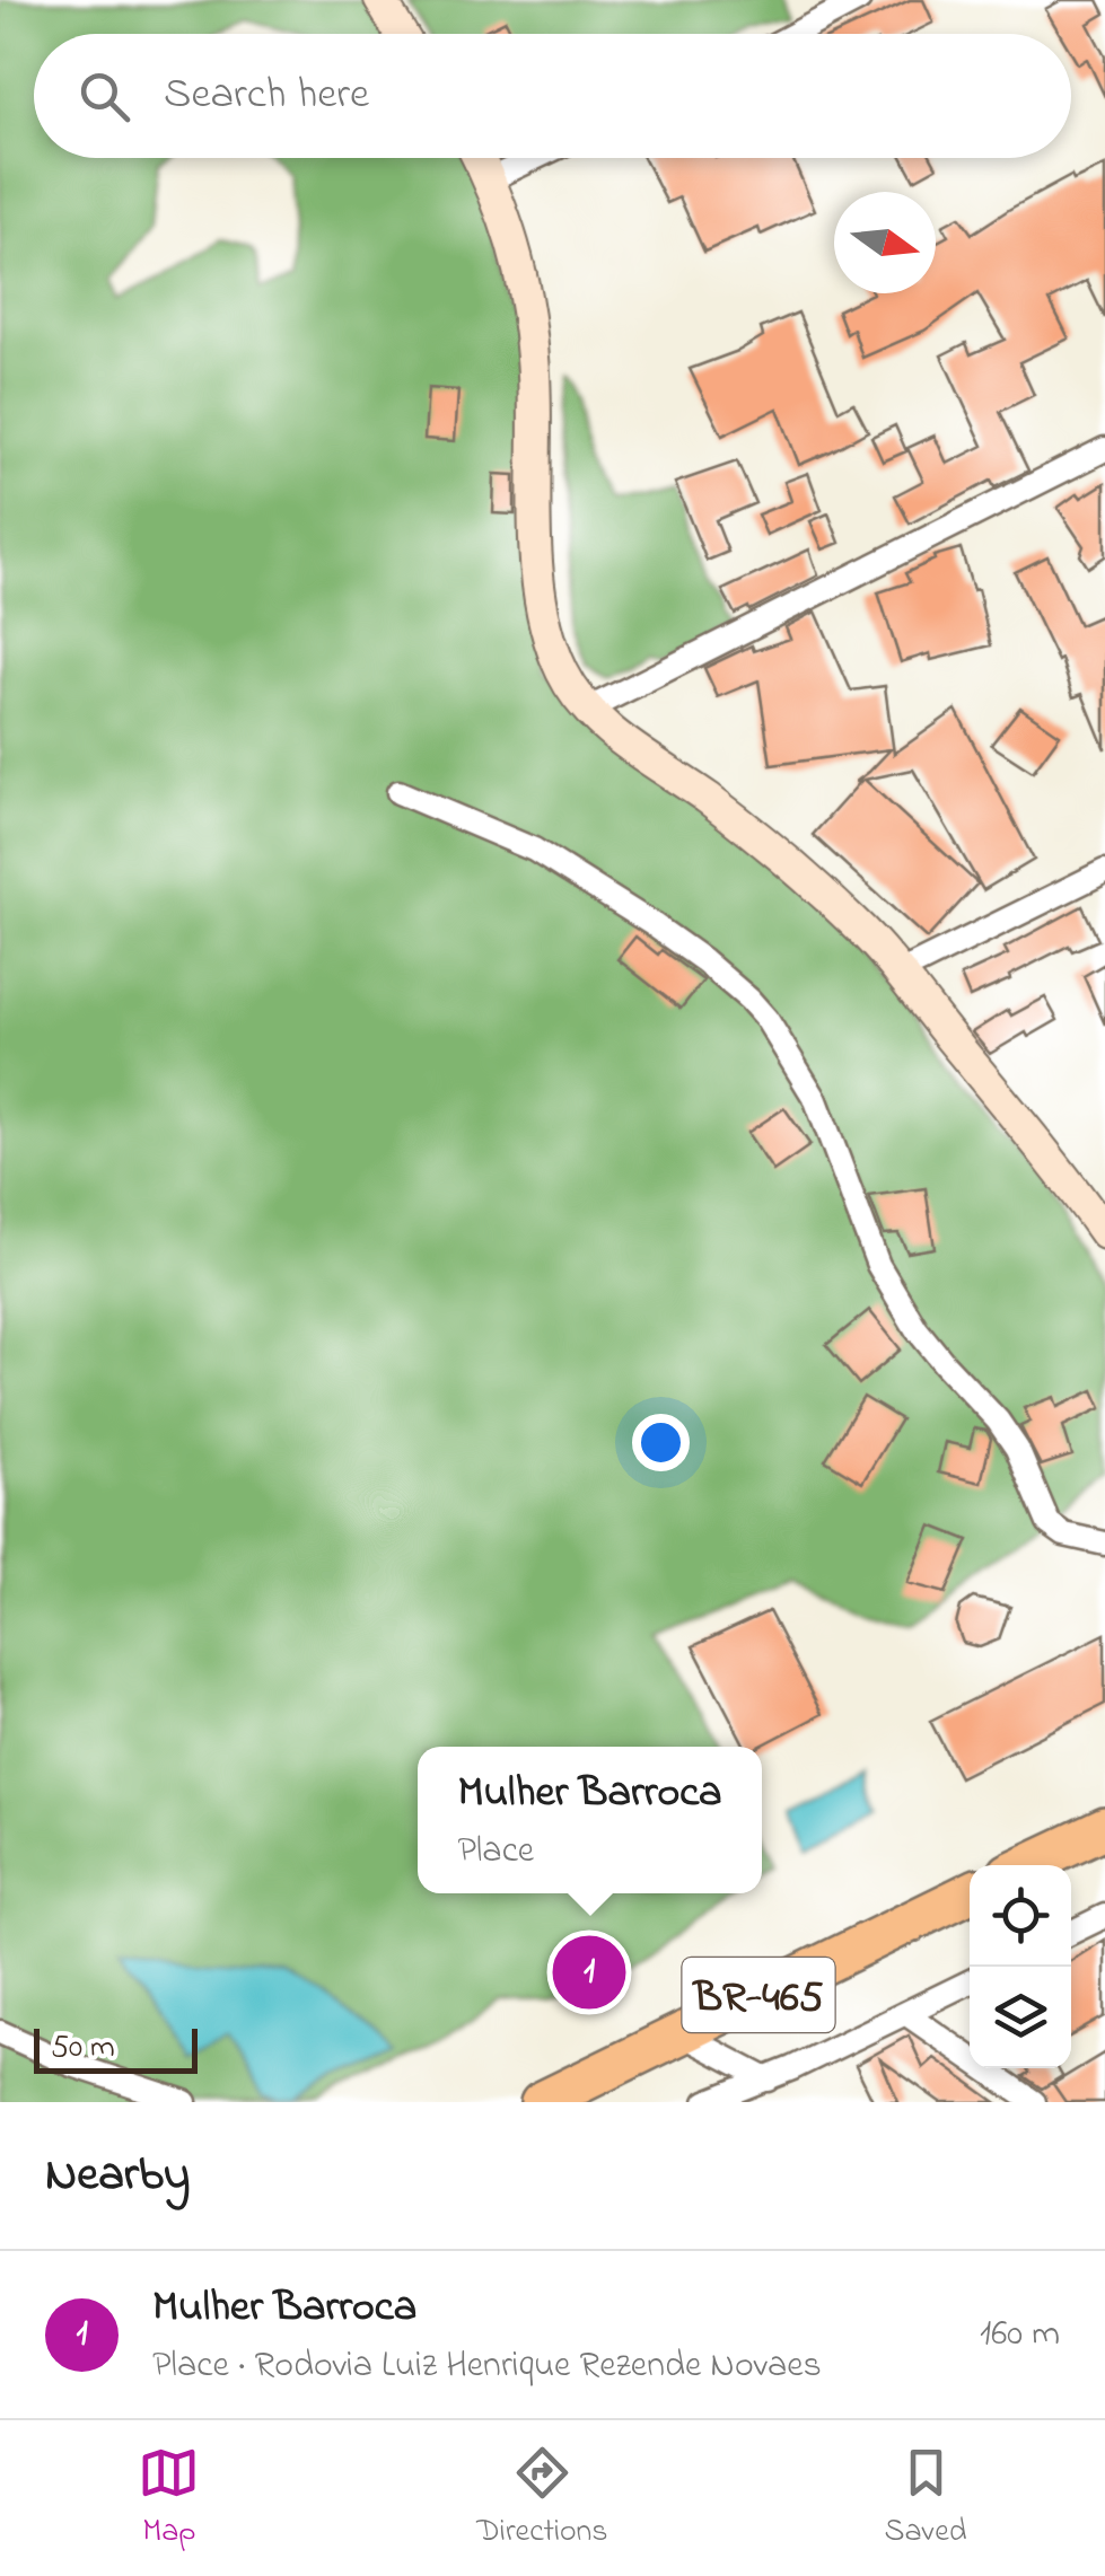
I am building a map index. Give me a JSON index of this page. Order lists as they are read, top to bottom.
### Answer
{
  "streets": {
    "highway": ["BR-465"]
  },
  "scale_bar": "50 m",
  "north": "right",
  "page": {
    "search": "Search here",
    "popup": ["Mulher Barroca", "Place"],
    "pins": "1",
    "scale": "50 m",
    "heading": "Nearby",
    "list": [
      {
        "mark": "1",
        "name": "Mulher Barroca",
        "note": "Place · Rodovia Luiz Henrique Rezende Novaes",
        "value": "160 m"
      }
    ],
    "nav": ["Map", "Directions", "Saved"]
  }
}
